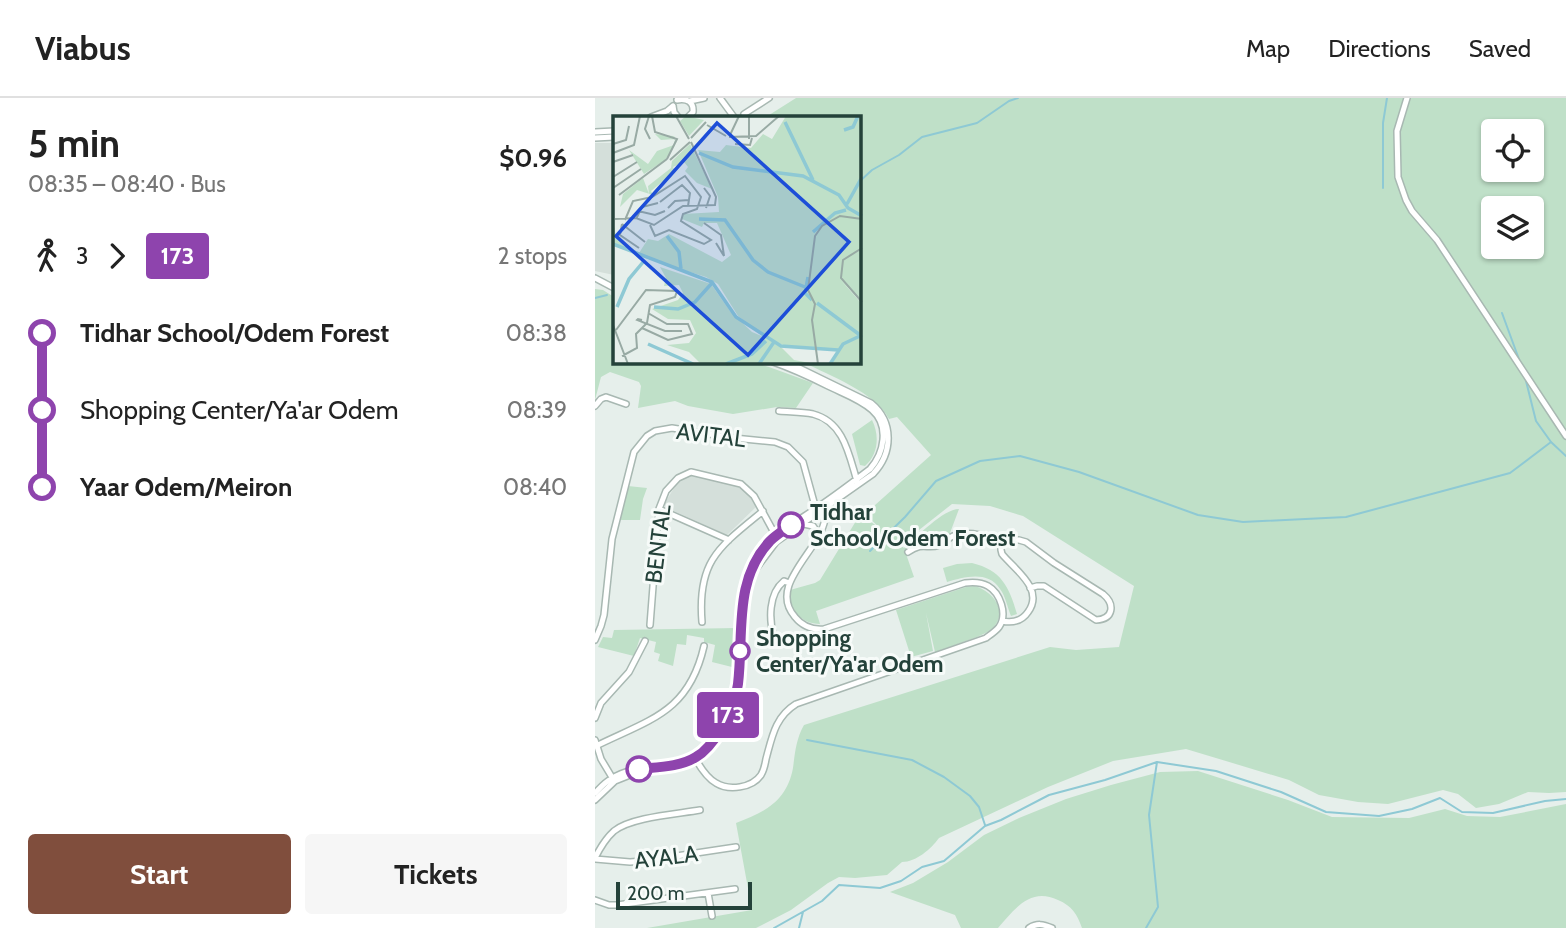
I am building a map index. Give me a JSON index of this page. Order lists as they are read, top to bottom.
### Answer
{
  "streets": {
    "street": ["AVITAL", "BENTAL", "AYALA"]
  },
  "places": ["Tidhar School/Odem Forest", "Shopping Center/Ya'ar Odem"],
  "lines": ["bus line 173"],
  "scale_bar": "200 m",
  "page": {
    "header": "Viabus",
    "nav": ["Map", "Directions", "Saved"],
    "heading": ["5 min", "08:35 – 08:40 · Bus", "$0.96"],
    "on_map": "173",
    "legs": ["3", "173", "2 stops"],
    "list": [
      {
        "name": "Tidhar School/Odem Forest",
        "value": "08:38"
      },
      {
        "name": "Shopping Center/Ya'ar Odem",
        "value": "08:39"
      },
      {
        "name": "Yaar Odem/Meiron",
        "value": "08:40"
      }
    ],
    "buttons": ["Start", "Tickets"],
    "scale": "200 m"
  }
}
